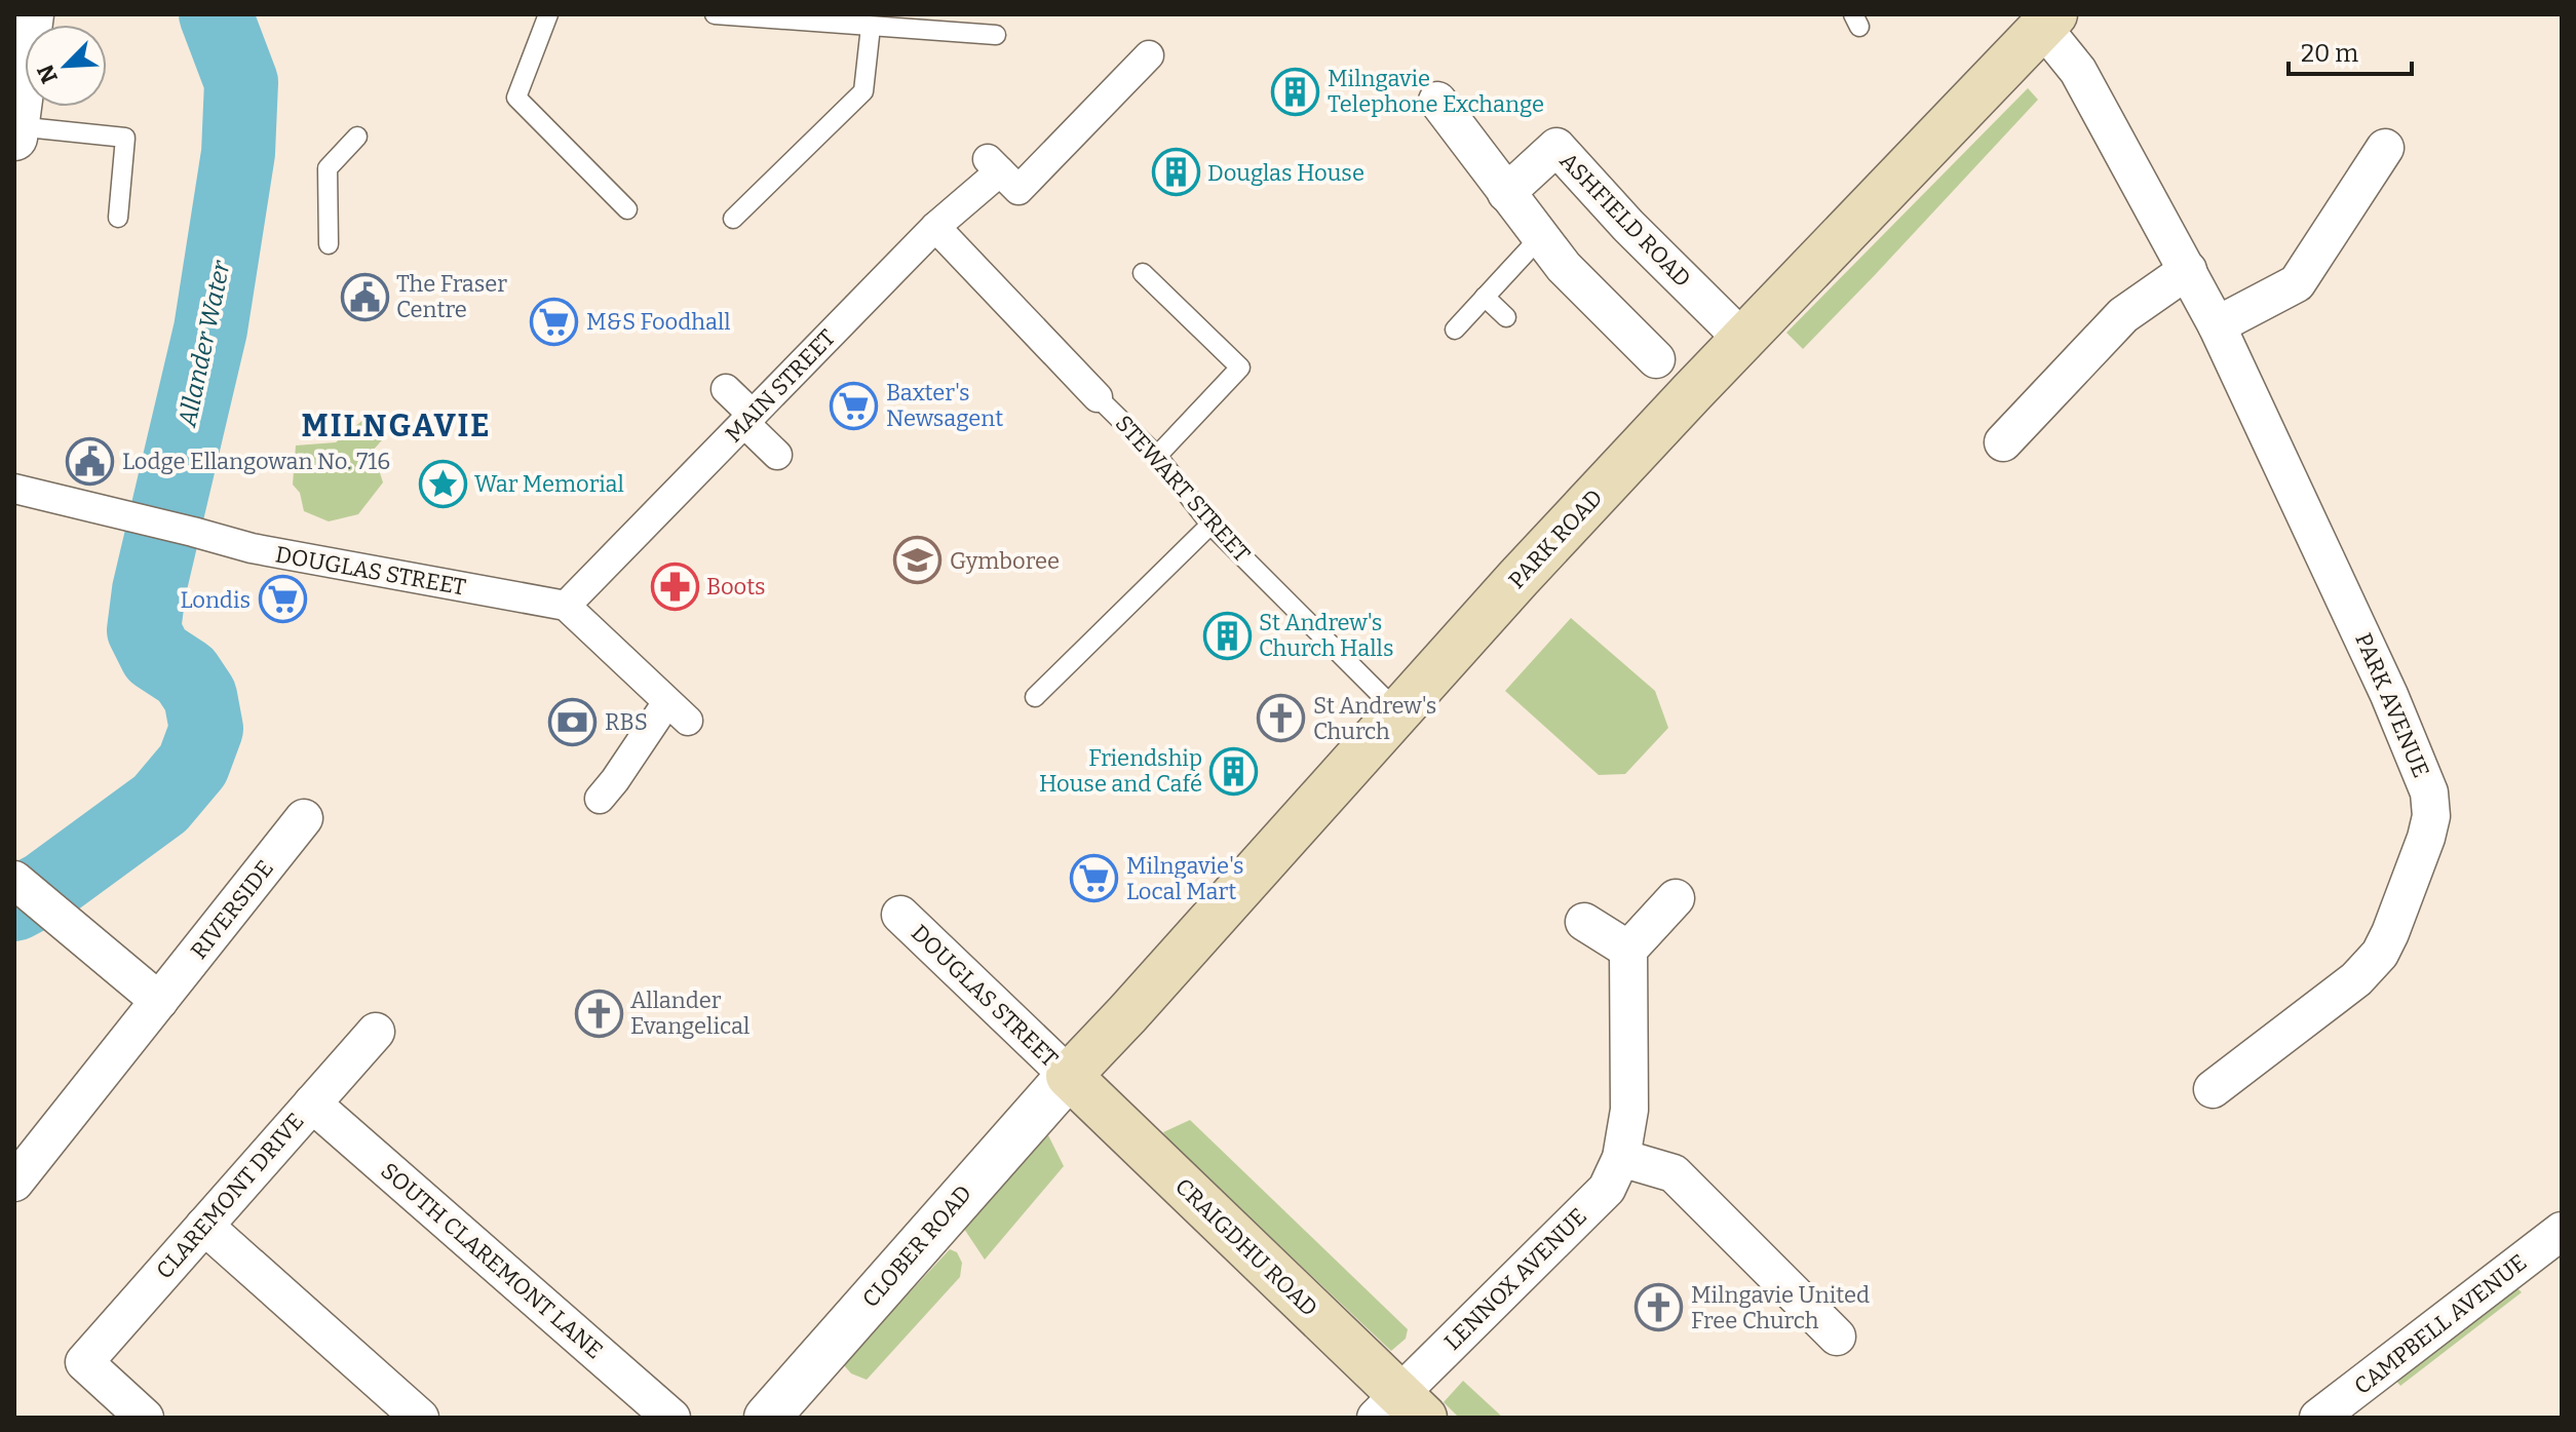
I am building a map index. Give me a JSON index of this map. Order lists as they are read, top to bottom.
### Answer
{
  "streets": {
    "main road": ["PARK ROAD", "CRAIGDHU ROAD"],
    "street": [
      "ASHFIELD ROAD",
      "MAIN STREET",
      "STEWART STREET",
      "DOUGLAS STREET",
      "PARK AVENUE",
      "RIVERSIDE",
      "CLAREMONT DRIVE",
      "CLOBER ROAD",
      "SOUTH CLAREMONT LANE",
      "LENNOX AVENUE",
      "CAMPBELL AVENUE"
    ]
  },
  "crossings": [
    ["ASHFIELD ROAD", "PARK ROAD"],
    ["MAIN STREET", "STEWART STREET"],
    ["MAIN STREET", "DOUGLAS STREET"],
    ["STEWART STREET", "PARK ROAD"],
    ["PARK ROAD", "DOUGLAS STREET"],
    ["PARK ROAD", "PARK AVENUE"],
    ["PARK ROAD", "CLOBER ROAD"],
    ["PARK ROAD", "CRAIGDHU ROAD"],
    ["DOUGLAS STREET", "CLOBER ROAD"],
    ["DOUGLAS STREET", "CRAIGDHU ROAD"],
    ["CLAREMONT DRIVE", "SOUTH CLAREMONT LANE"],
    ["CLOBER ROAD", "CRAIGDHU ROAD"],
    ["CRAIGDHU ROAD", "LENNOX AVENUE"]
  ],
  "districts": ["MILNGAVIE"],
  "water": ["Allander Water"],
  "places": {
    "building": [
      "Milngavie Telephone Exchange",
      "Douglas House",
      "St Andrew's Church Halls",
      "Friendship House and Café"
    ],
    "public building": ["The Fraser Centre", "Lodge Ellangowan No. 716"],
    "supermarket": [
      "M&S Foodhall",
      "Baxter's Newsagent",
      "Londis",
      "Milngavie's Local Mart"
    ],
    "place": ["War Memorial"],
    "school or university": ["Gymboree"],
    "pharmacy": ["Boots"],
    "church": ["St Andrew's Church", "Allander Evangelical", "Milngavie United Free Church"],
    "bank": ["RBS"]
  },
  "scale_bar": "20 m",
  "north": "bottom left"
}
